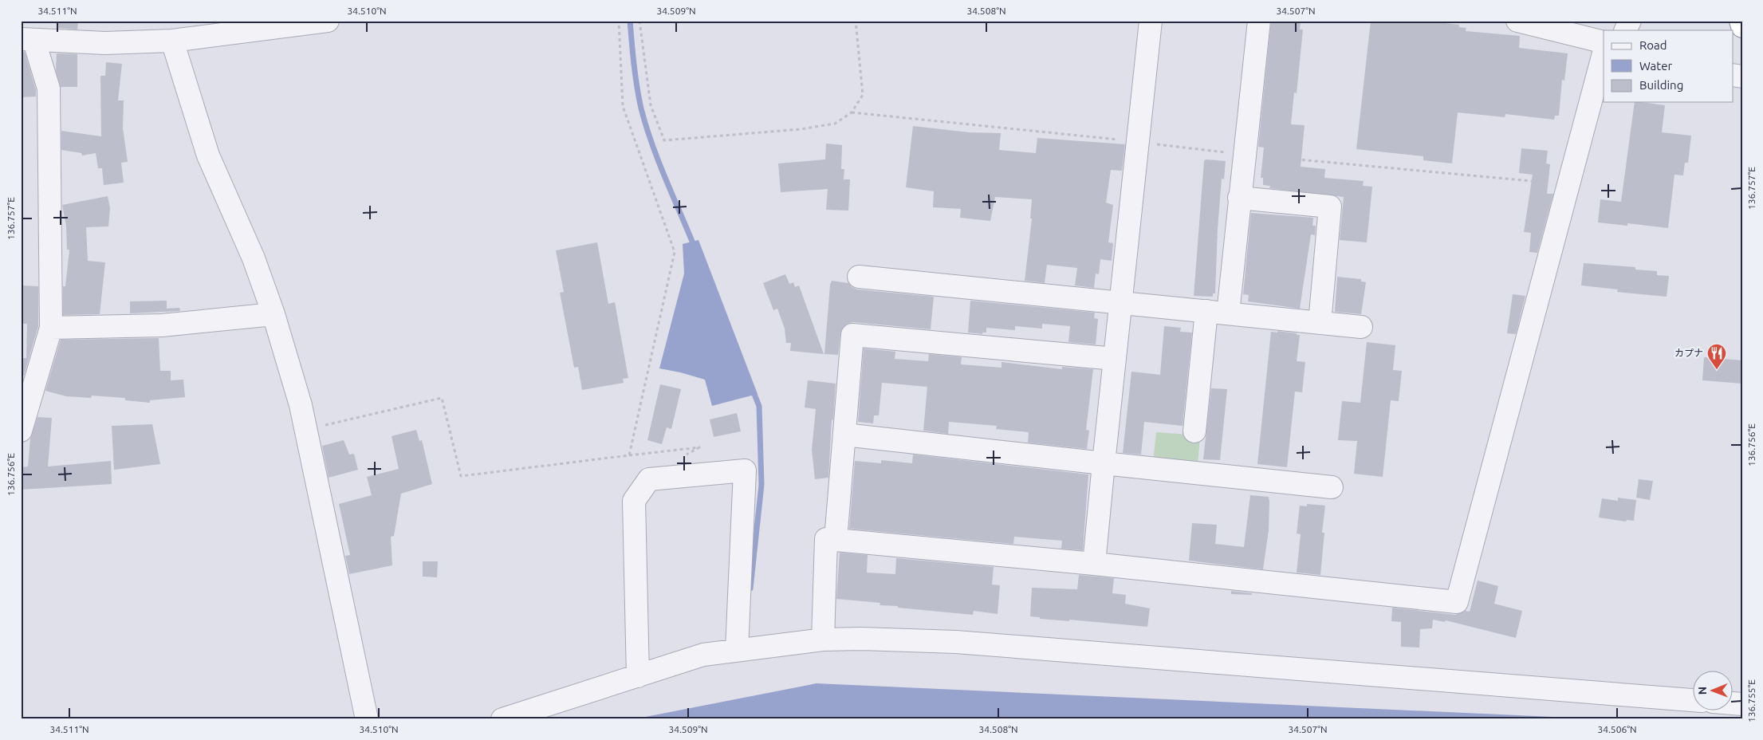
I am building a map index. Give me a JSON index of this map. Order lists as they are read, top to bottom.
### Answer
{
  "places": {
    "restaurant": ["カプナ"]
  },
  "legend": ["Road", "Water", "Building"],
  "north": "left",
  "coordinates": [
    "34.511°N",
    "34.510°N",
    "34.509°N",
    "34.508°N",
    "34.507°N",
    "136.757°E",
    "136.756°E",
    "136.755°E",
    "34.506°N"
  ]
}
